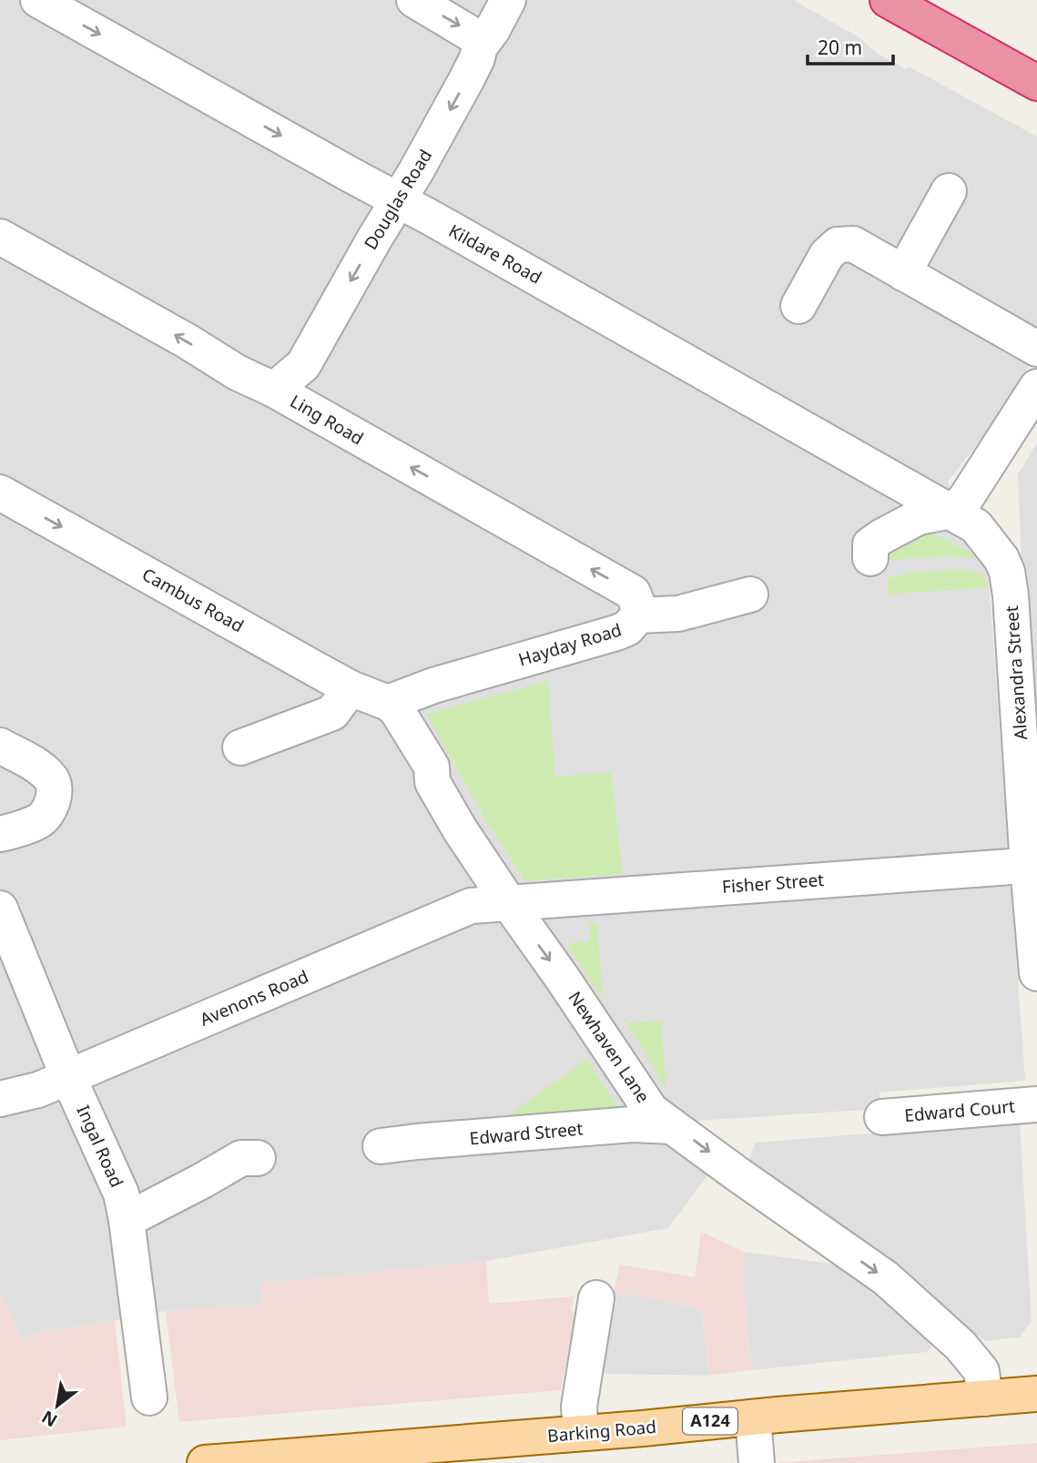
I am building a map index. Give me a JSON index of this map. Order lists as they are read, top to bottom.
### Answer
{
  "streets": {
    "main road": ["A124", "Barking Road"],
    "street": [
      "Douglas Road",
      "Kildare Road",
      "Ling Road",
      "Cambus Road",
      "Hayday Road",
      "Alexandra Street",
      "Fisher Street",
      "Avenons Road",
      "Newhaven Lane",
      "Edward Court",
      "Edward Street",
      "Ingal Road"
    ]
  },
  "crossings": [
    ["Douglas Road", "Kildare Road"],
    ["Douglas Road", "Ling Road"],
    ["Kildare Road", "Alexandra Street"],
    ["Ling Road", "Hayday Road"],
    ["Cambus Road", "Hayday Road"],
    ["Cambus Road", "Newhaven Lane"],
    ["Hayday Road", "Newhaven Lane"],
    ["Alexandra Street", "Fisher Street"],
    ["Fisher Street", "Avenons Road"],
    ["Fisher Street", "Newhaven Lane"],
    ["Avenons Road", "Newhaven Lane"],
    ["Avenons Road", "Ingal Road"],
    ["Newhaven Lane", "Edward Street"],
    ["Newhaven Lane", "Barking Road"]
  ],
  "one_way": [
    "Douglas Road",
    "Kildare Road",
    "Ling Road",
    "Cambus Road",
    "Newhaven Lane"
  ],
  "scale_bar": "20 m",
  "north": "bottom left"
}
